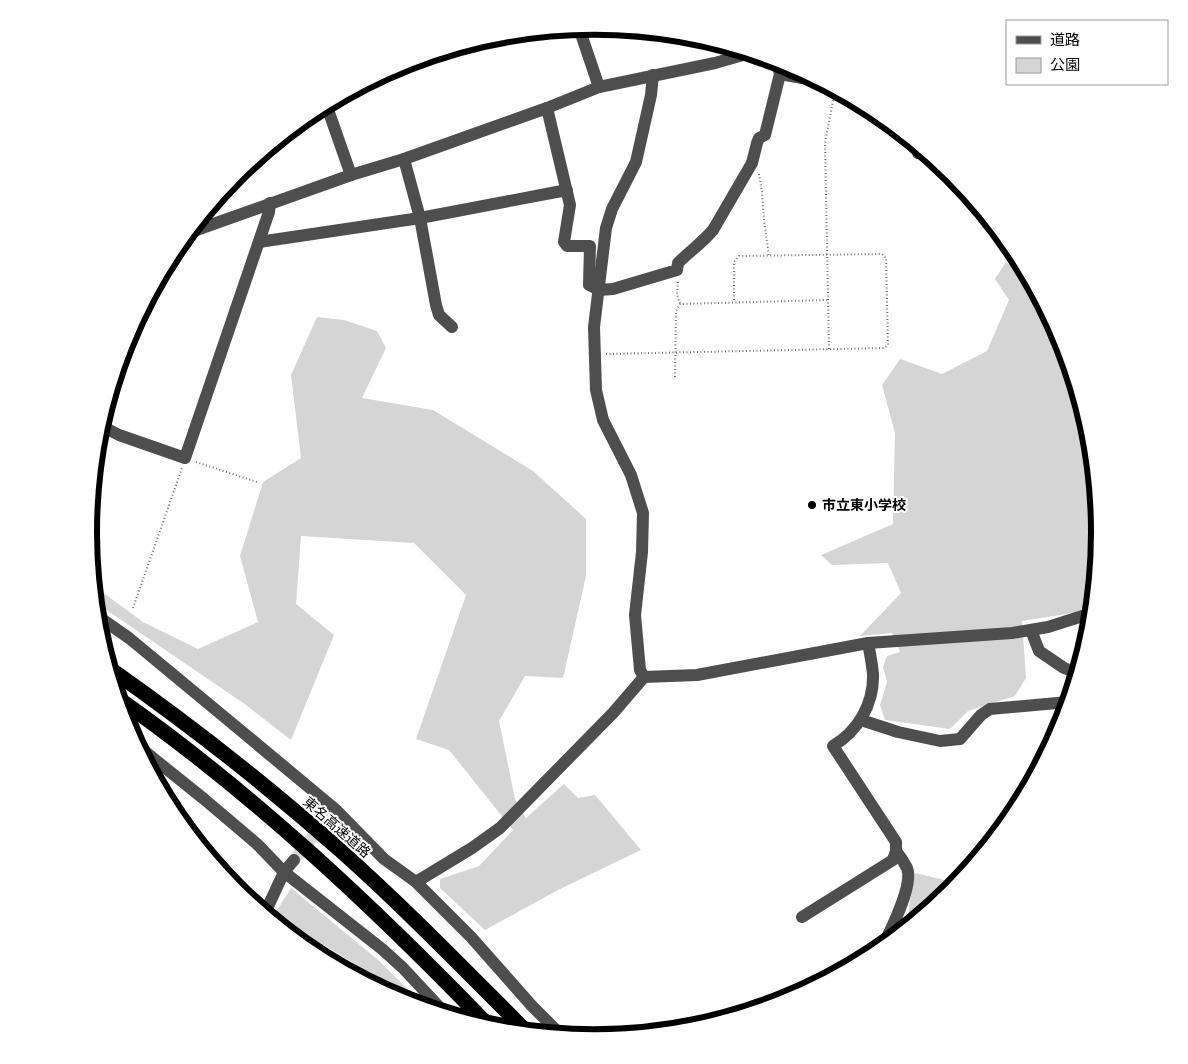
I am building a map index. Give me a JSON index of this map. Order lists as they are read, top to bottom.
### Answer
{
  "streets": {
    "highway": ["東名高速道路"]
  },
  "places": ["市立東小学校"],
  "legend": ["道路", "公園"]
}
